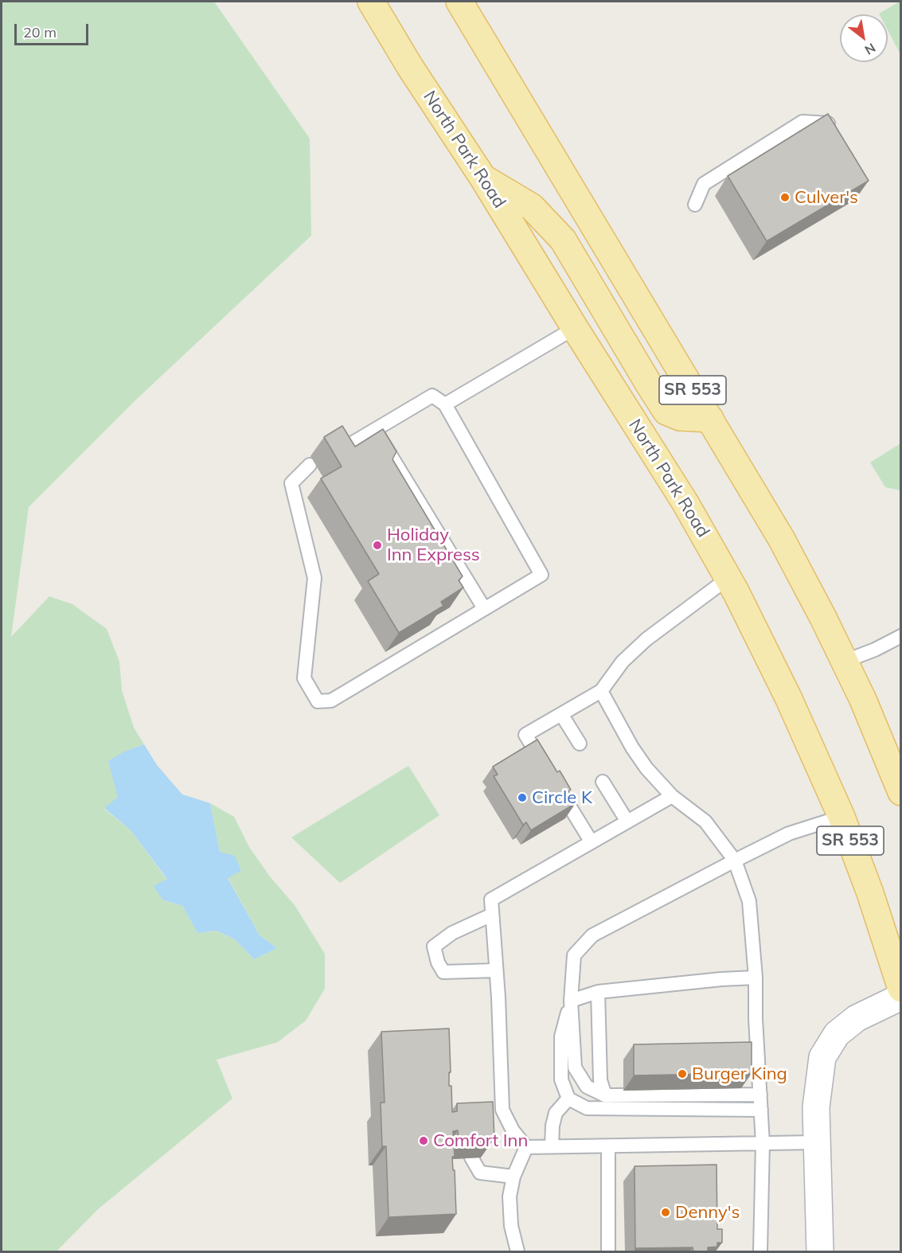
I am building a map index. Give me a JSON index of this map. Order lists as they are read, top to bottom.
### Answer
{
  "streets": {
    "main road": ["North Park Road", "SR 553"]
  },
  "places": [
    "Culver's",
    "Holiday Inn Express",
    "Circle K",
    "Burger King",
    "Comfort Inn",
    "Denny's"
  ],
  "scale_bar": "20 m",
  "north": "bottom right"
}
